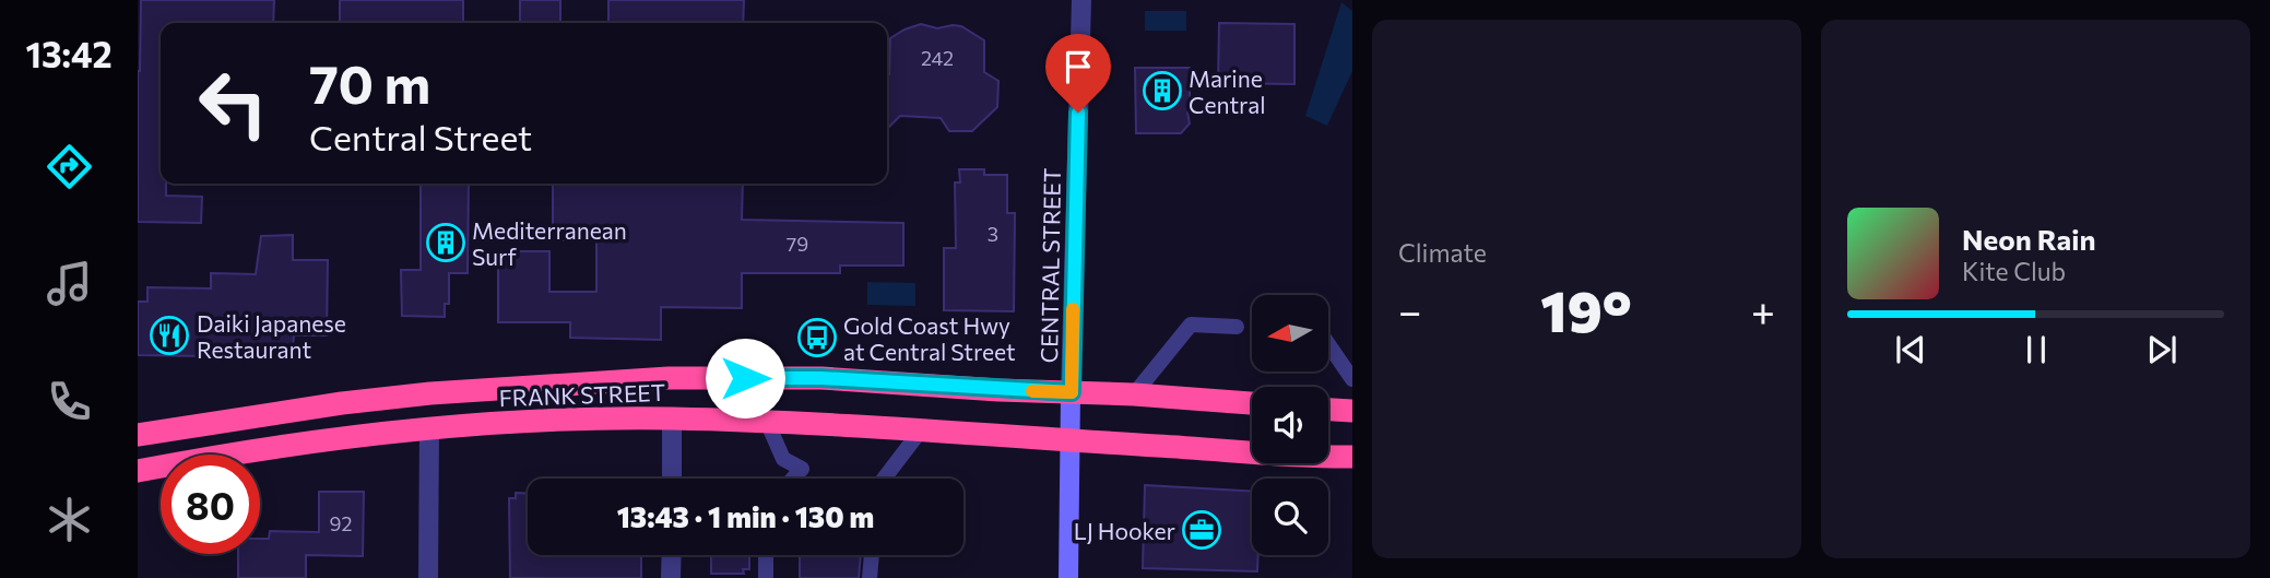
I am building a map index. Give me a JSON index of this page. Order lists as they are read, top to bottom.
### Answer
{
  "streets": {
    "highway": ["FRANK STREET"],
    "main road": ["CENTRAL STREET"]
  },
  "crossings": [
    ["CENTRAL STREET", "FRANK STREET"]
  ],
  "places": {
    "building": ["Marine Central", "Mediterranean Surf"],
    "restaurant": ["Daiki Japanese Restaurant"],
    "bus stop": ["Gold Coast Hwy at Central Street"],
    "office": ["LJ Hooker"]
  },
  "house_numbers": [
    "242",
    "3",
    "79",
    "92"
  ],
  "north": "left",
  "page": {
    "tabs": "13:42",
    "tile": "Climate",
    "turn": ["70 m", "Central Street"],
    "song": ["Neon Rain", "Kite Club"],
    "heat": ["−", "19°", "+"],
    "limit": "80",
    "trip": "13:43 · 1 min · 130 m"
  }
}
